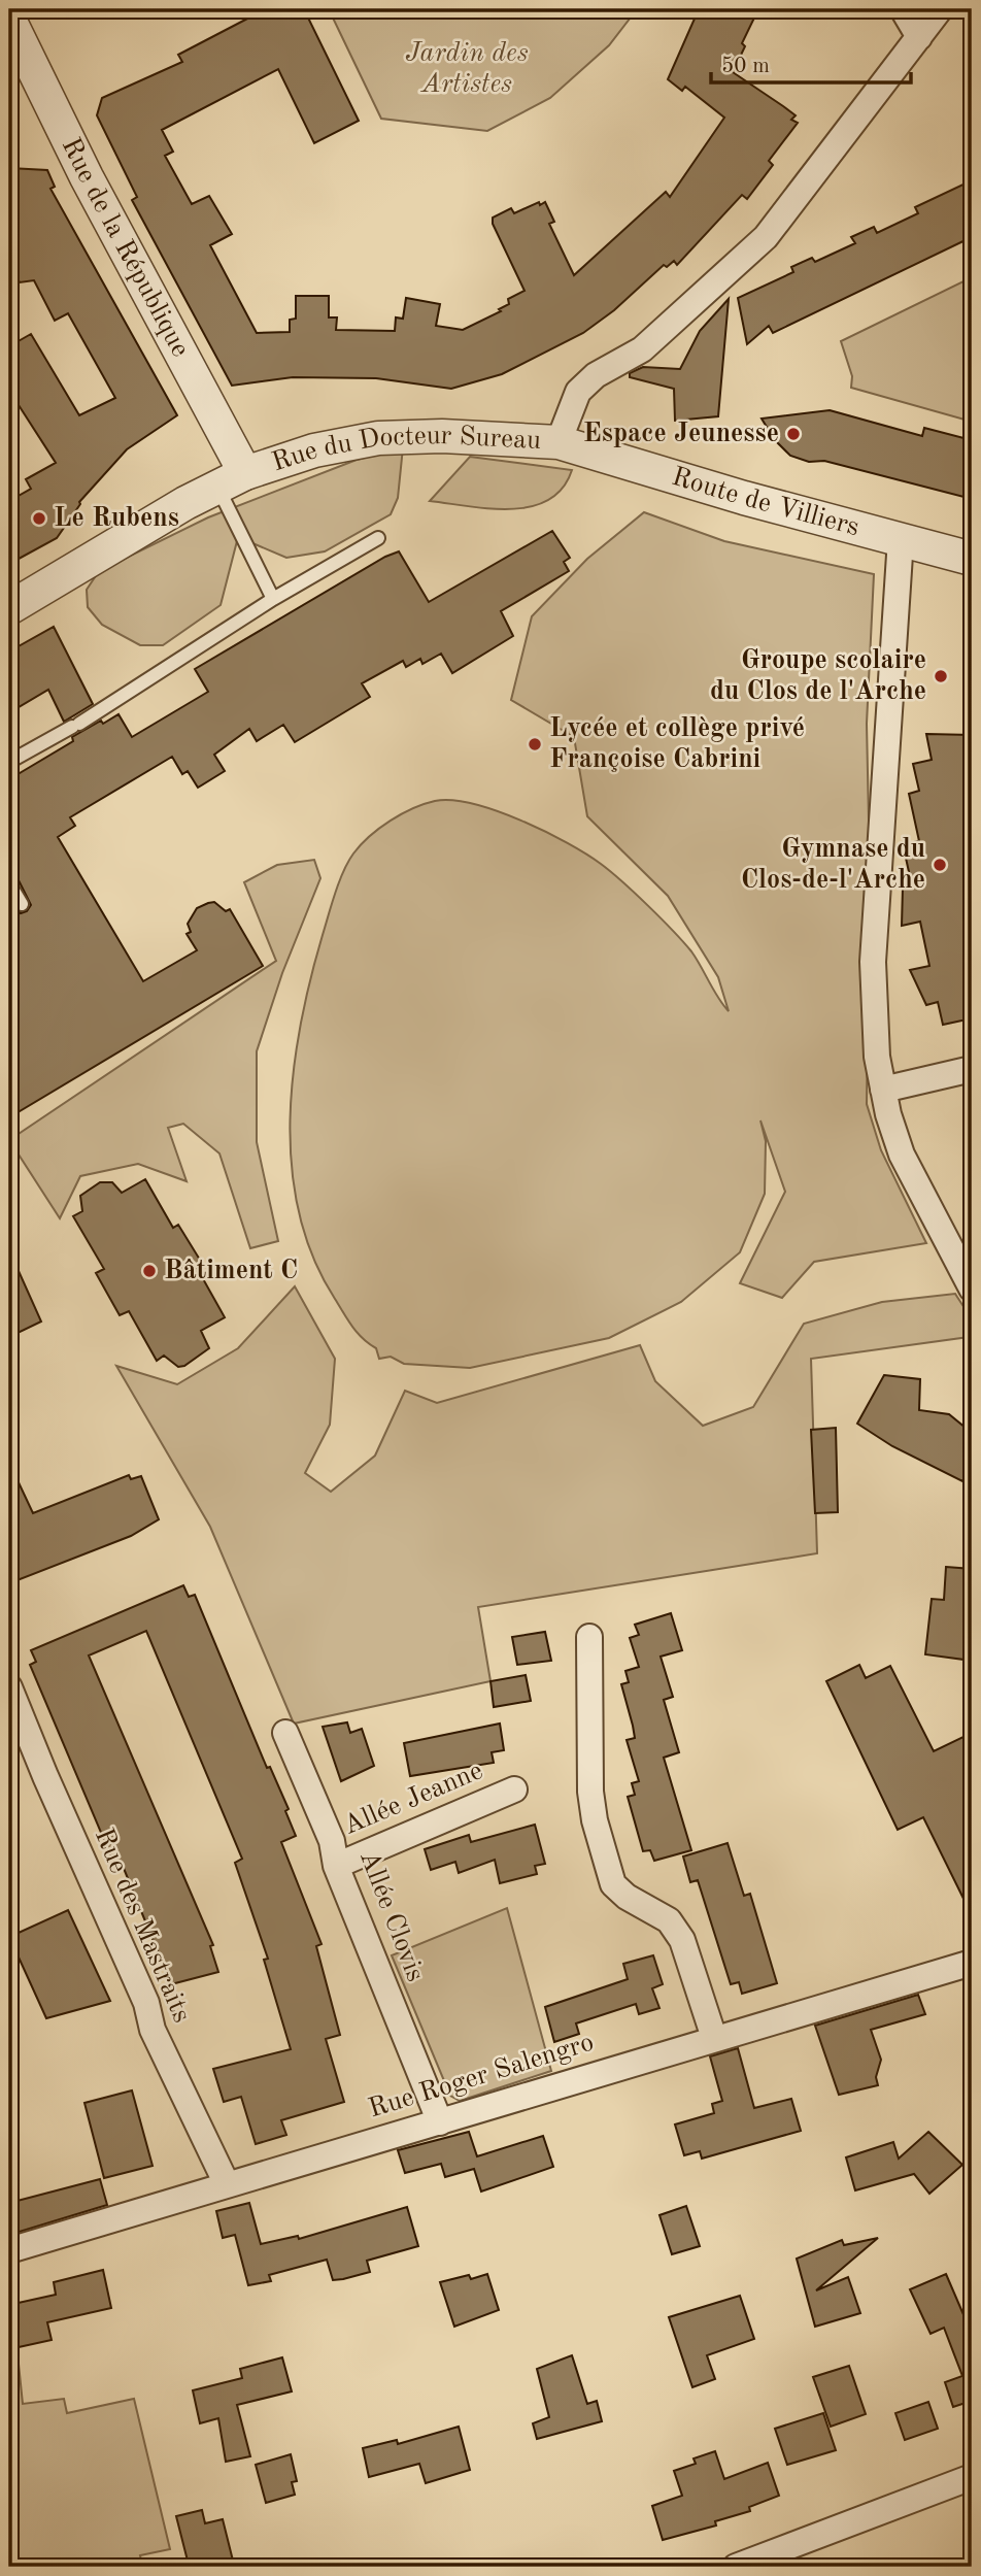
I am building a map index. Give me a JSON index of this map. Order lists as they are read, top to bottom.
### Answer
{
  "streets": {
    "street": [
      "Rue de la République",
      "Rue du Docteur Sureau",
      "Route de Villiers",
      "Allée Jeanne",
      "Allée Clovis",
      "Rue des Mastraits",
      "Rue Roger Salengro"
    ]
  },
  "crossings": [
    ["Rue de la République", "Rue du Docteur Sureau"],
    ["Rue du Docteur Sureau", "Route de Villiers"],
    ["Allée Jeanne", "Allée Clovis"],
    ["Allée Clovis", "Rue Roger Salengro"],
    ["Rue des Mastraits", "Rue Roger Salengro"]
  ],
  "parks": ["Jardin des Artistes"],
  "places": [
    "Espace Jeunesse",
    "Le Rubens",
    "Groupe scolaire du Clos de l'Arche",
    "Lycée et collège privé Françoise Cabrini",
    "Gymnase du Clos-de-l'Arche",
    "Bâtiment C"
  ],
  "scale_bar": "50 m"
}
